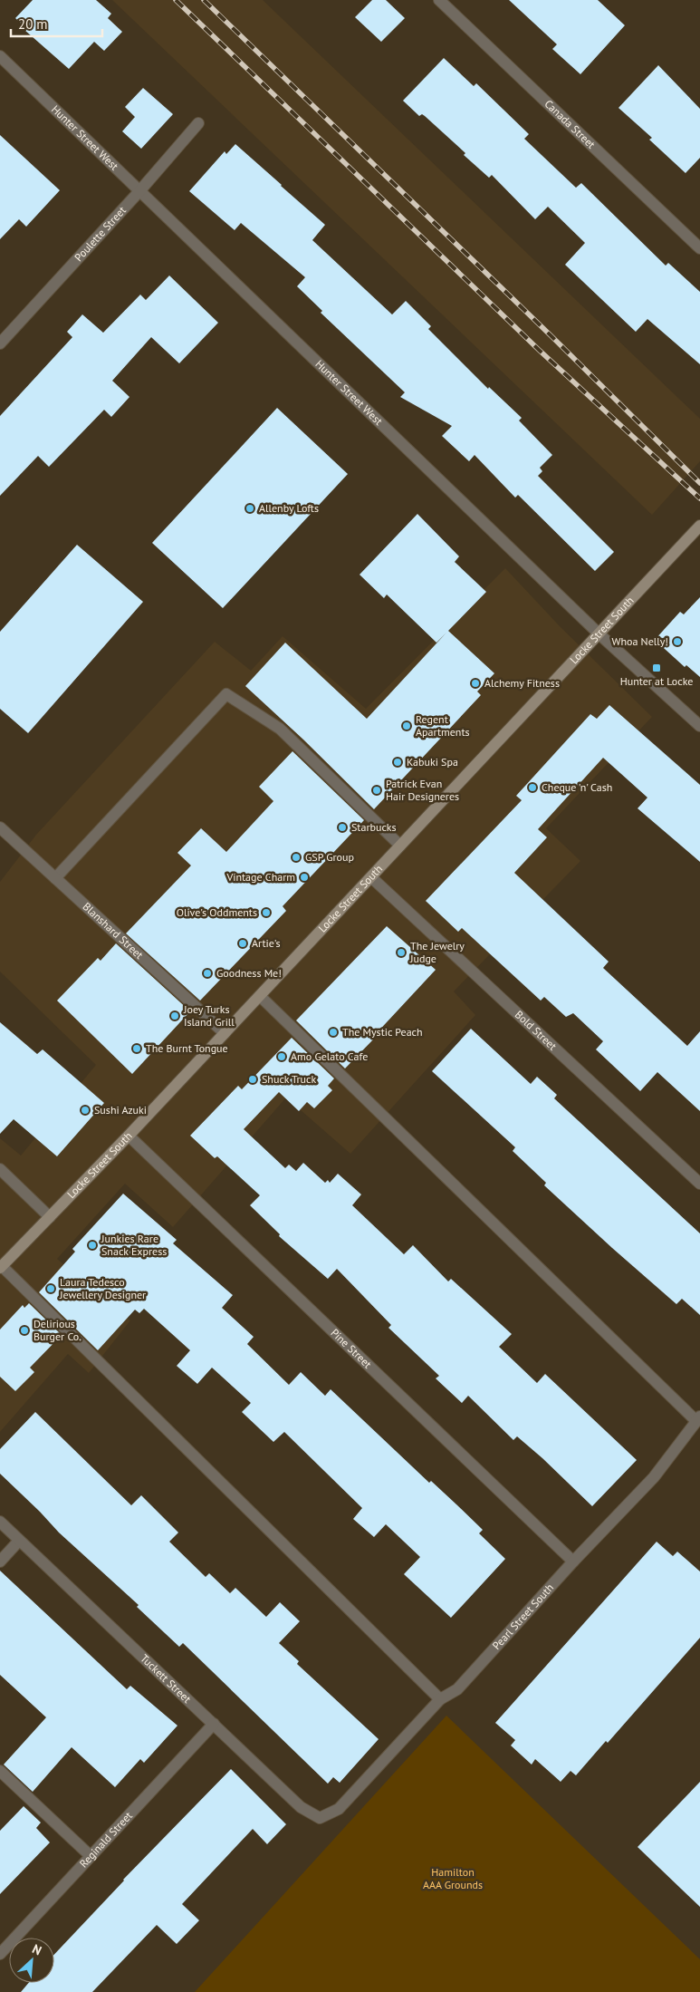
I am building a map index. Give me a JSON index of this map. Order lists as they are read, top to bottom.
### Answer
{
  "streets": {
    "street": [
      "Canada Street",
      "Hunter Street West",
      "Poulette Street",
      "Locke Street South",
      "Blanshard Street",
      "Bold Street",
      "Pine Street",
      "Pearl Street South",
      "Tuckett Street",
      "Reginald Street"
    ]
  },
  "crossings": [
    ["Hunter Street West", "Poulette Street"],
    ["Hunter Street West", "Locke Street South"],
    ["Locke Street South", "Blanshard Street"],
    ["Locke Street South", "Bold Street"],
    ["Locke Street South", "Pine Street"],
    ["Pine Street", "Pearl Street South"],
    ["Pearl Street South", "Tuckett Street"],
    ["Tuckett Street", "Reginald Street"]
  ],
  "parks": ["Hamilton AAA Grounds"],
  "places": {
    "other": [
      "Allenby Lofts",
      "Whoa Nelly!",
      "Alchemy Fitness",
      "Regent Apartments",
      "Kabuki Spa",
      "Cheque 'n' Cash",
      "Patrick Evan Hair Designeres",
      "Starbucks",
      "GSP Group",
      "Vintage Charm",
      "Olive's Oddments",
      "Artie's",
      "The Jewelry Judge",
      "Goodness Me!",
      "Joey Turks Island Grill",
      "The Mystic Peach",
      "The Burnt Tongue",
      "Amo Gelato Cafe",
      "Shuck Truck",
      "Sushi Azuki",
      "Junkies Rare Snack Express",
      "Laura Tedesco Jewellery Designer",
      "Delirious Burger Co."
    ],
    "transit": ["Hunter at Locke"]
  },
  "scale_bar": "20 m",
  "north": "top right"
}
